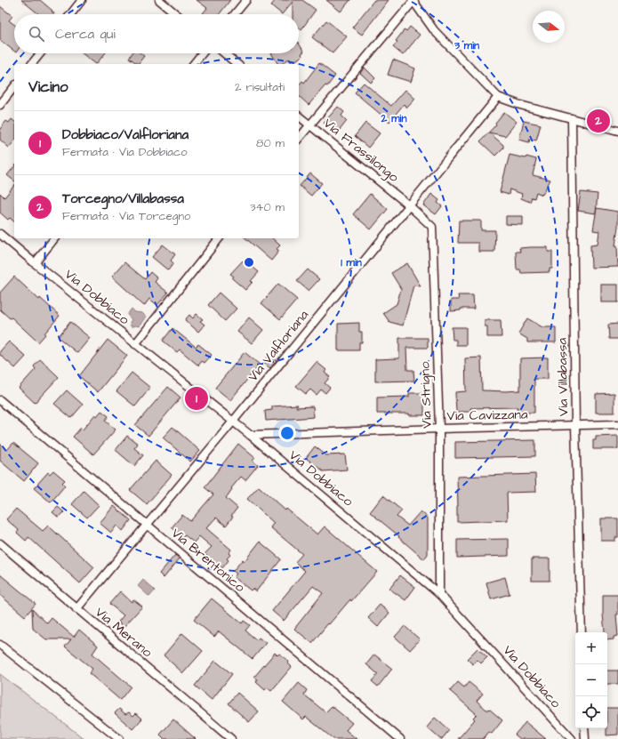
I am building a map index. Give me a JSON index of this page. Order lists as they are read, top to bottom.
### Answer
{
  "streets": {
    "street": [
      "Via Frassilongo",
      "Via Dobbiaco",
      "Via Valfloriana",
      "Via Villabassa",
      "Via Strigno",
      "Via Cavizzana",
      "Via Brentonico",
      "Via Merano"
    ]
  },
  "crossings": [
    ["Via Frassilongo", "Via Valfloriana"],
    ["Via Frassilongo", "Via Strigno"],
    ["Via Dobbiaco", "Via Valfloriana"],
    ["Via Dobbiaco", "Via Strigno"],
    ["Via Dobbiaco", "Via Cavizzana"],
    ["Via Valfloriana", "Via Strigno"],
    ["Via Valfloriana", "Via Brentonico"],
    ["Via Valfloriana", "Via Merano"],
    ["Via Villabassa", "Via Cavizzana"],
    ["Via Strigno", "Via Cavizzana"]
  ],
  "north": "right",
  "page": {
    "search": "Cerca qui",
    "heading": ["Vicino", "2 risultati"],
    "pins": ["2", "1"],
    "list": [
      {
        "mark": "1",
        "name": "Dobbiaco/Valfloriana",
        "note": "Fermata · Via Dobbiaco",
        "value": "80 m"
      },
      {
        "mark": "2",
        "name": "Torcegno/Villabassa",
        "note": "Fermata · Via Torcegno",
        "value": "340 m"
      }
    ],
    "map_buttons": ["+", "−"]
  },
  "rings": ["3 min", "2 min", "1 min"]
}
